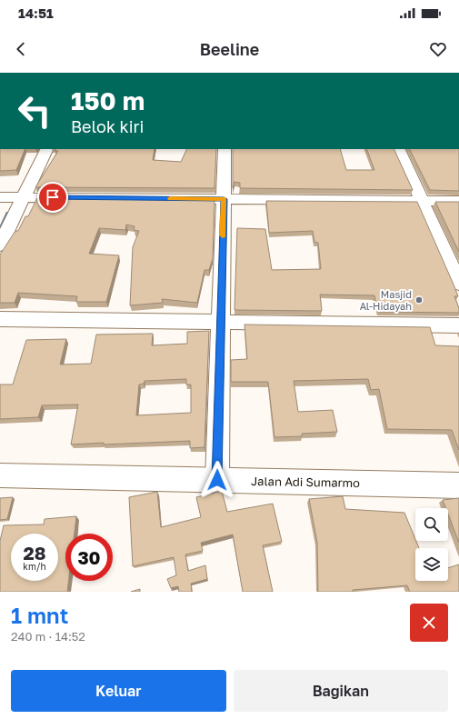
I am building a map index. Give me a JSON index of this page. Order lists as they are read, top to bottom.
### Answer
{
  "streets": {
    "main road": ["Jalan Adi Sumarmo"]
  },
  "places": ["Masjid Al-Hidayah"],
  "page": {
    "status": "14:51",
    "header": "Beeline",
    "turn": ["150 m", "Belok kiri"],
    "speed": "28 km/h",
    "limit": "30",
    "heading": ["1 mnt", "240 m · 14:52"],
    "buttons": ["Keluar", "Bagikan"]
  }
}
